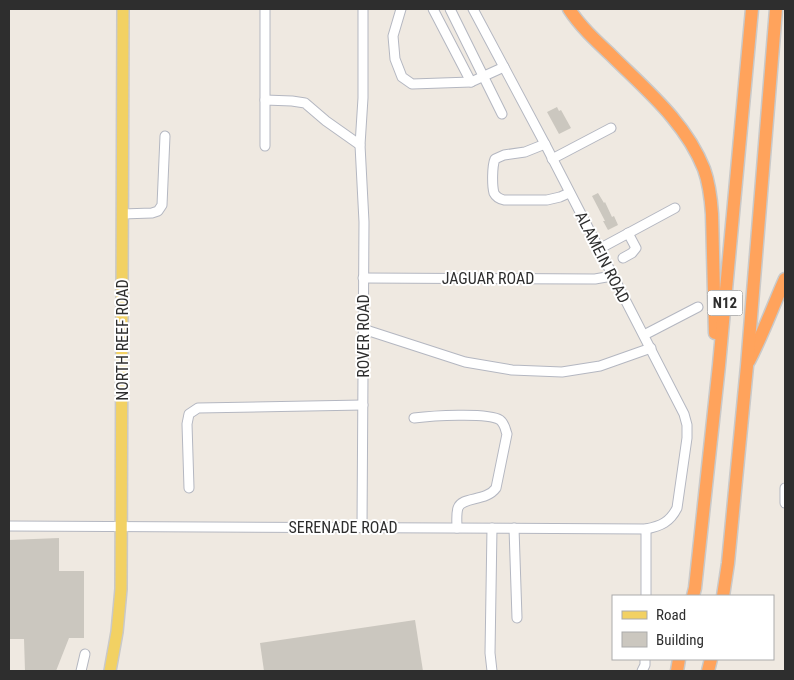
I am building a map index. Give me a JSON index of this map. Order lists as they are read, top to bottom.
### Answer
{
  "streets": {
    "highway": ["N12"],
    "main road": ["NORTH REEF ROAD"],
    "street": [
      "ALAMEIN ROAD",
      "JAGUAR ROAD",
      "ROVER ROAD",
      "SERENADE ROAD"
    ]
  },
  "crossings": [
    ["ALAMEIN ROAD", "JAGUAR ROAD"],
    ["ALAMEIN ROAD", "SERENADE ROAD"],
    ["JAGUAR ROAD", "ROVER ROAD"],
    ["ROVER ROAD", "SERENADE ROAD"],
    ["NORTH REEF ROAD", "SERENADE ROAD"]
  ],
  "legend": ["Road", "Building"]
}
